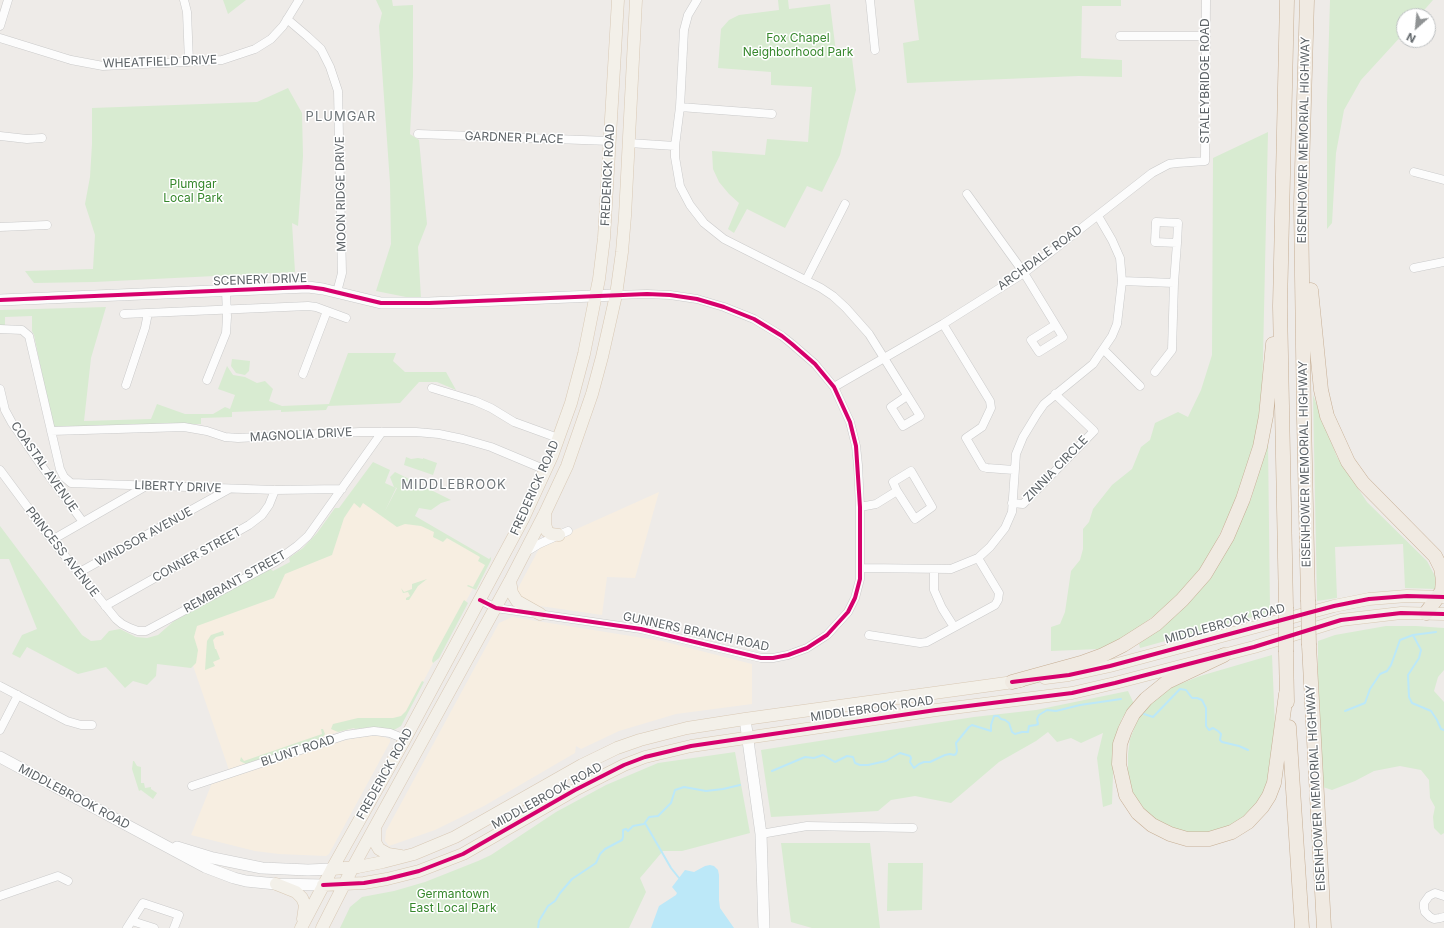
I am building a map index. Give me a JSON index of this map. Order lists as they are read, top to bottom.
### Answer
{
  "streets": {
    "highway": ["EISENHOWER MEMORIAL HIGHWAY"],
    "main road": ["FREDERICK ROAD", "MIDDLEBROOK ROAD"],
    "street": [
      "WHEATFIELD DRIVE",
      "STALEYBRIDGE ROAD",
      "GARDNER PLACE",
      "MOON RIDGE DRIVE",
      "ARCHDALE ROAD",
      "SCENERY DRIVE",
      "MAGNOLIA DRIVE",
      "COASTAL AVENUE",
      "ZINNIA CIRCLE",
      "LIBERTY DRIVE",
      "WINDSOR AVENUE",
      "PRINCESS AVENUE",
      "CONNER STREET",
      "REMBRANT STREET",
      "GUNNERS BRANCH ROAD",
      "BLUNT ROAD"
    ]
  },
  "crossings": [
    ["WHEATFIELD DRIVE", "MOON RIDGE DRIVE"],
    ["STALEYBRIDGE ROAD", "ARCHDALE ROAD"],
    ["GARDNER PLACE", "FREDERICK ROAD"],
    ["FREDERICK ROAD", "SCENERY DRIVE"],
    ["FREDERICK ROAD", "MAGNOLIA DRIVE"],
    ["FREDERICK ROAD", "MIDDLEBROOK ROAD"],
    ["FREDERICK ROAD", "GUNNERS BRANCH ROAD"],
    ["FREDERICK ROAD", "BLUNT ROAD"],
    ["MOON RIDGE DRIVE", "SCENERY DRIVE"],
    ["ARCHDALE ROAD", "GUNNERS BRANCH ROAD"],
    ["SCENERY DRIVE", "GUNNERS BRANCH ROAD"],
    ["MAGNOLIA DRIVE", "LIBERTY DRIVE"],
    ["MAGNOLIA DRIVE", "REMBRANT STREET"],
    ["LIBERTY DRIVE", "WINDSOR AVENUE"],
    ["LIBERTY DRIVE", "CONNER STREET"],
    ["LIBERTY DRIVE", "REMBRANT STREET"],
    ["WINDSOR AVENUE", "PRINCESS AVENUE"],
    ["PRINCESS AVENUE", "CONNER STREET"],
    ["PRINCESS AVENUE", "REMBRANT STREET"]
  ],
  "districts": ["PLUMGAR", "MIDDLEBROOK"],
  "parks": ["Fox Chapel Neighborhood Park", "Plumgar Local Park", "Germantown East Local Park"],
  "north": "bottom left"
}
